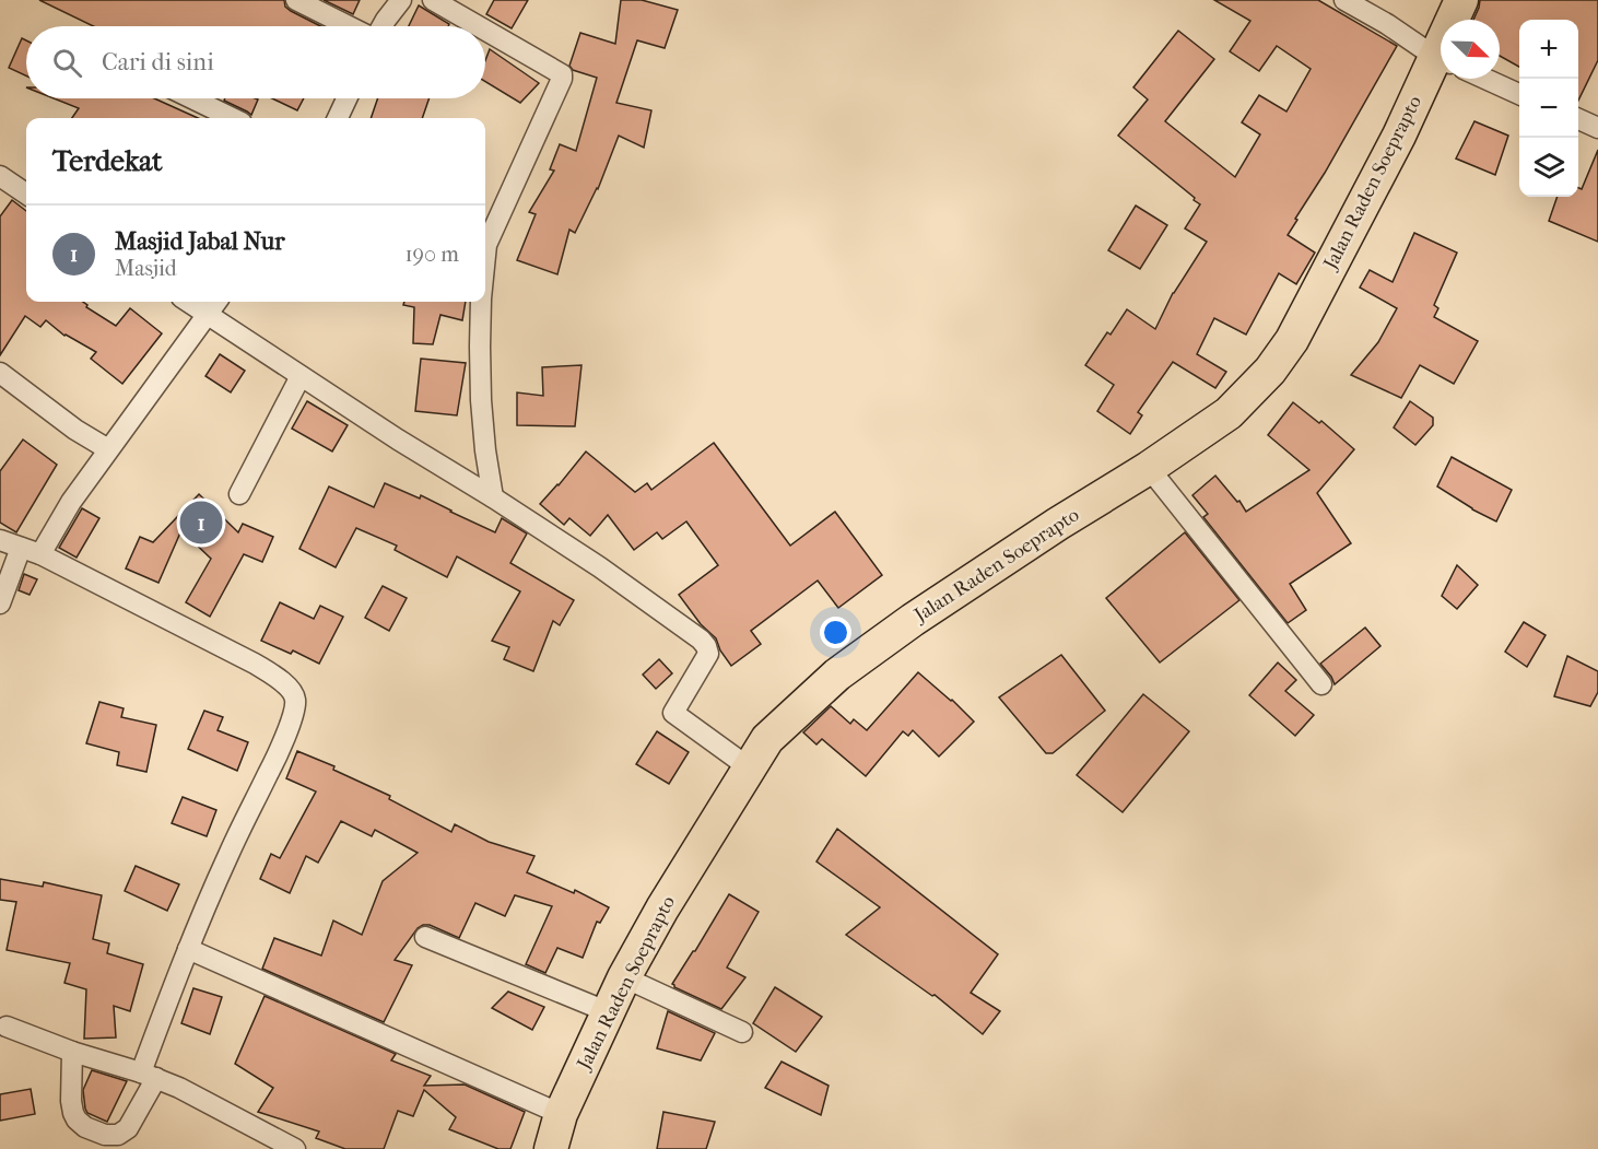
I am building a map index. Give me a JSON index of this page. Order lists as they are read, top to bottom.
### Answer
{
  "streets": {
    "highway": ["Jalan Raden Soeprapto"]
  },
  "north": "bottom right",
  "page": {
    "map_buttons": ["+", "−"],
    "search": "Cari di sini",
    "heading": "Terdekat",
    "list": [
      {
        "mark": "1",
        "name": "Masjid Jabal Nur",
        "note": "Masjid",
        "value": "190 m"
      }
    ],
    "pins": "1"
  }
}
